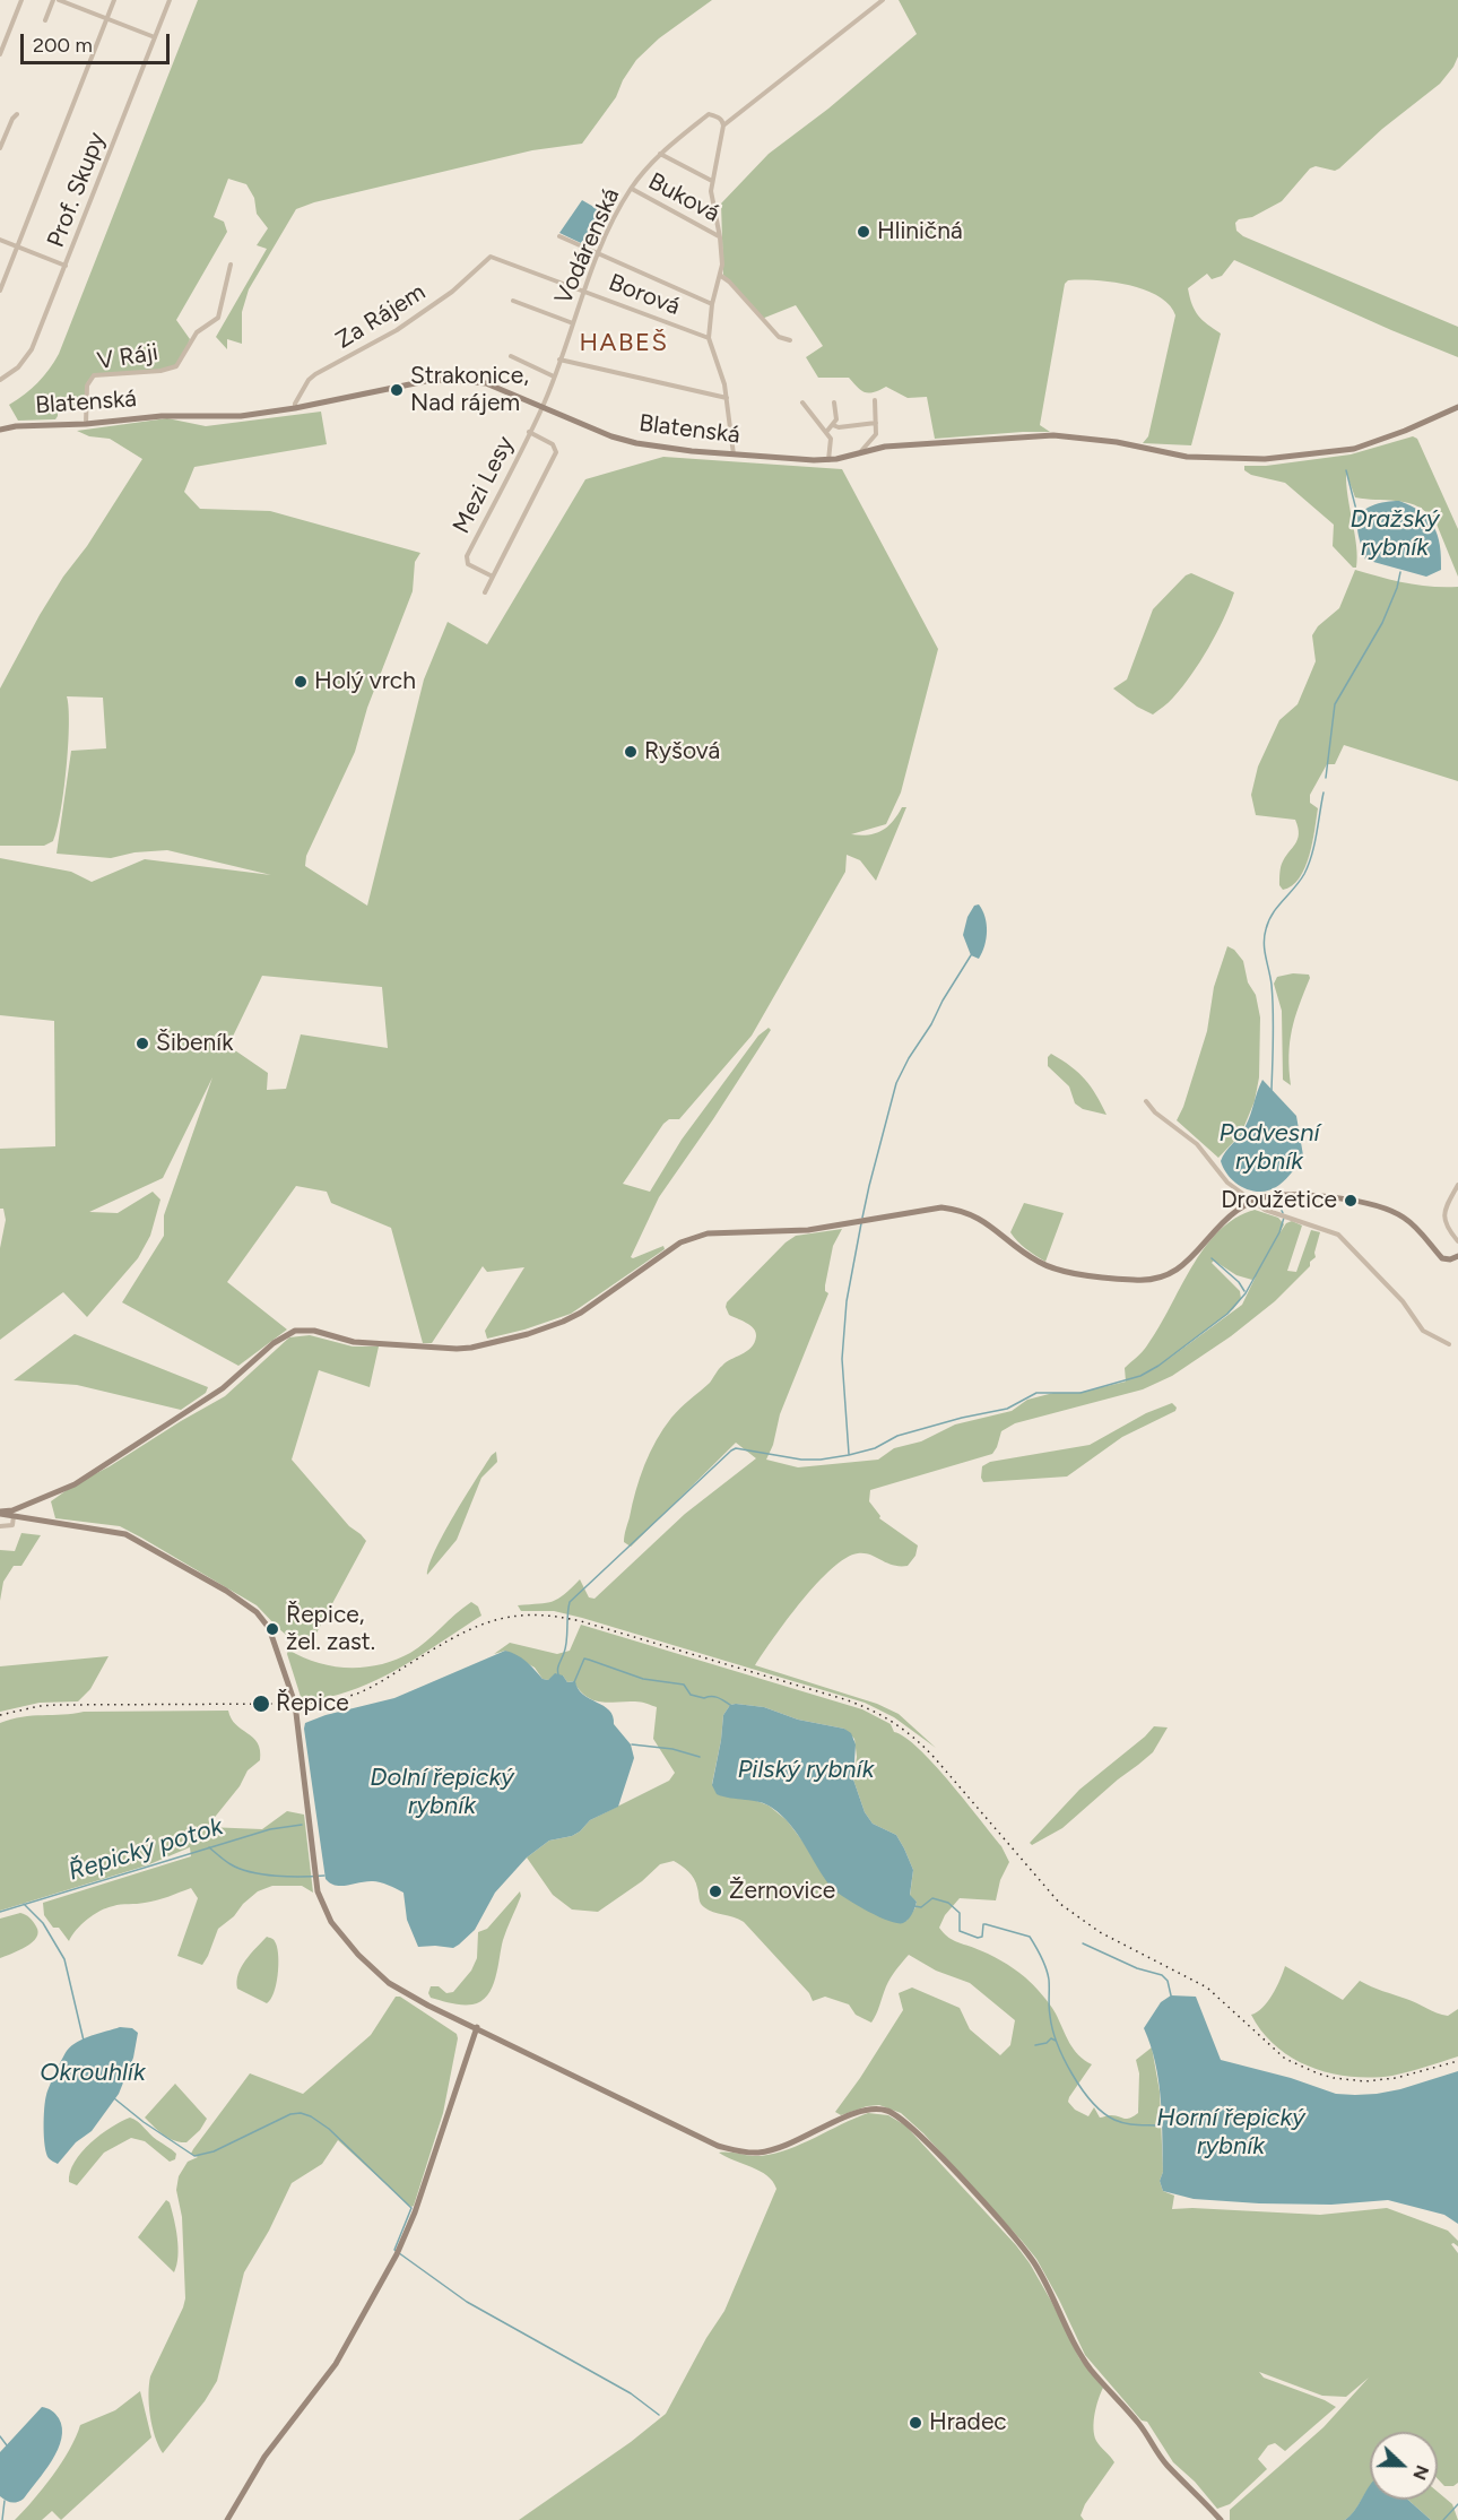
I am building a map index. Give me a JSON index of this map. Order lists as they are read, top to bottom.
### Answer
{
  "streets": {
    "street": [
      "Prof. Skupy",
      "Buková",
      "Vodárenská",
      "Borová",
      "Za Rájem",
      "V Ráji",
      "Blatenská",
      "Mezi Lesy"
    ]
  },
  "crossings": [
    ["Buková", "Vodárenská"],
    ["Vodárenská", "Borová"],
    ["Vodárenská", "Blatenská"],
    ["Vodárenská", "Mezi Lesy"],
    ["Borová", "Za Rájem"],
    ["Za Rájem", "Blatenská"],
    ["V Ráji", "Blatenská"],
    ["Blatenská", "Mezi Lesy"]
  ],
  "districts": ["HABEŠ"],
  "water": [
    "Dražský rybník",
    "Podvesní rybník",
    "Pilský rybník",
    "Dolní řepický rybník",
    "Řepický potok",
    "Okrouhlík",
    "Horní řepický rybník"
  ],
  "places": [
    "Hliničná",
    "Strakonice, Nad rájem",
    "Holý vrch",
    "Ryšová",
    "Šibeník",
    "Droužetice",
    "Řepice, žel. zast.",
    "Řepice",
    "Žernovice",
    "Hradec"
  ],
  "scale_bar": "200 m",
  "north": "right"
}
